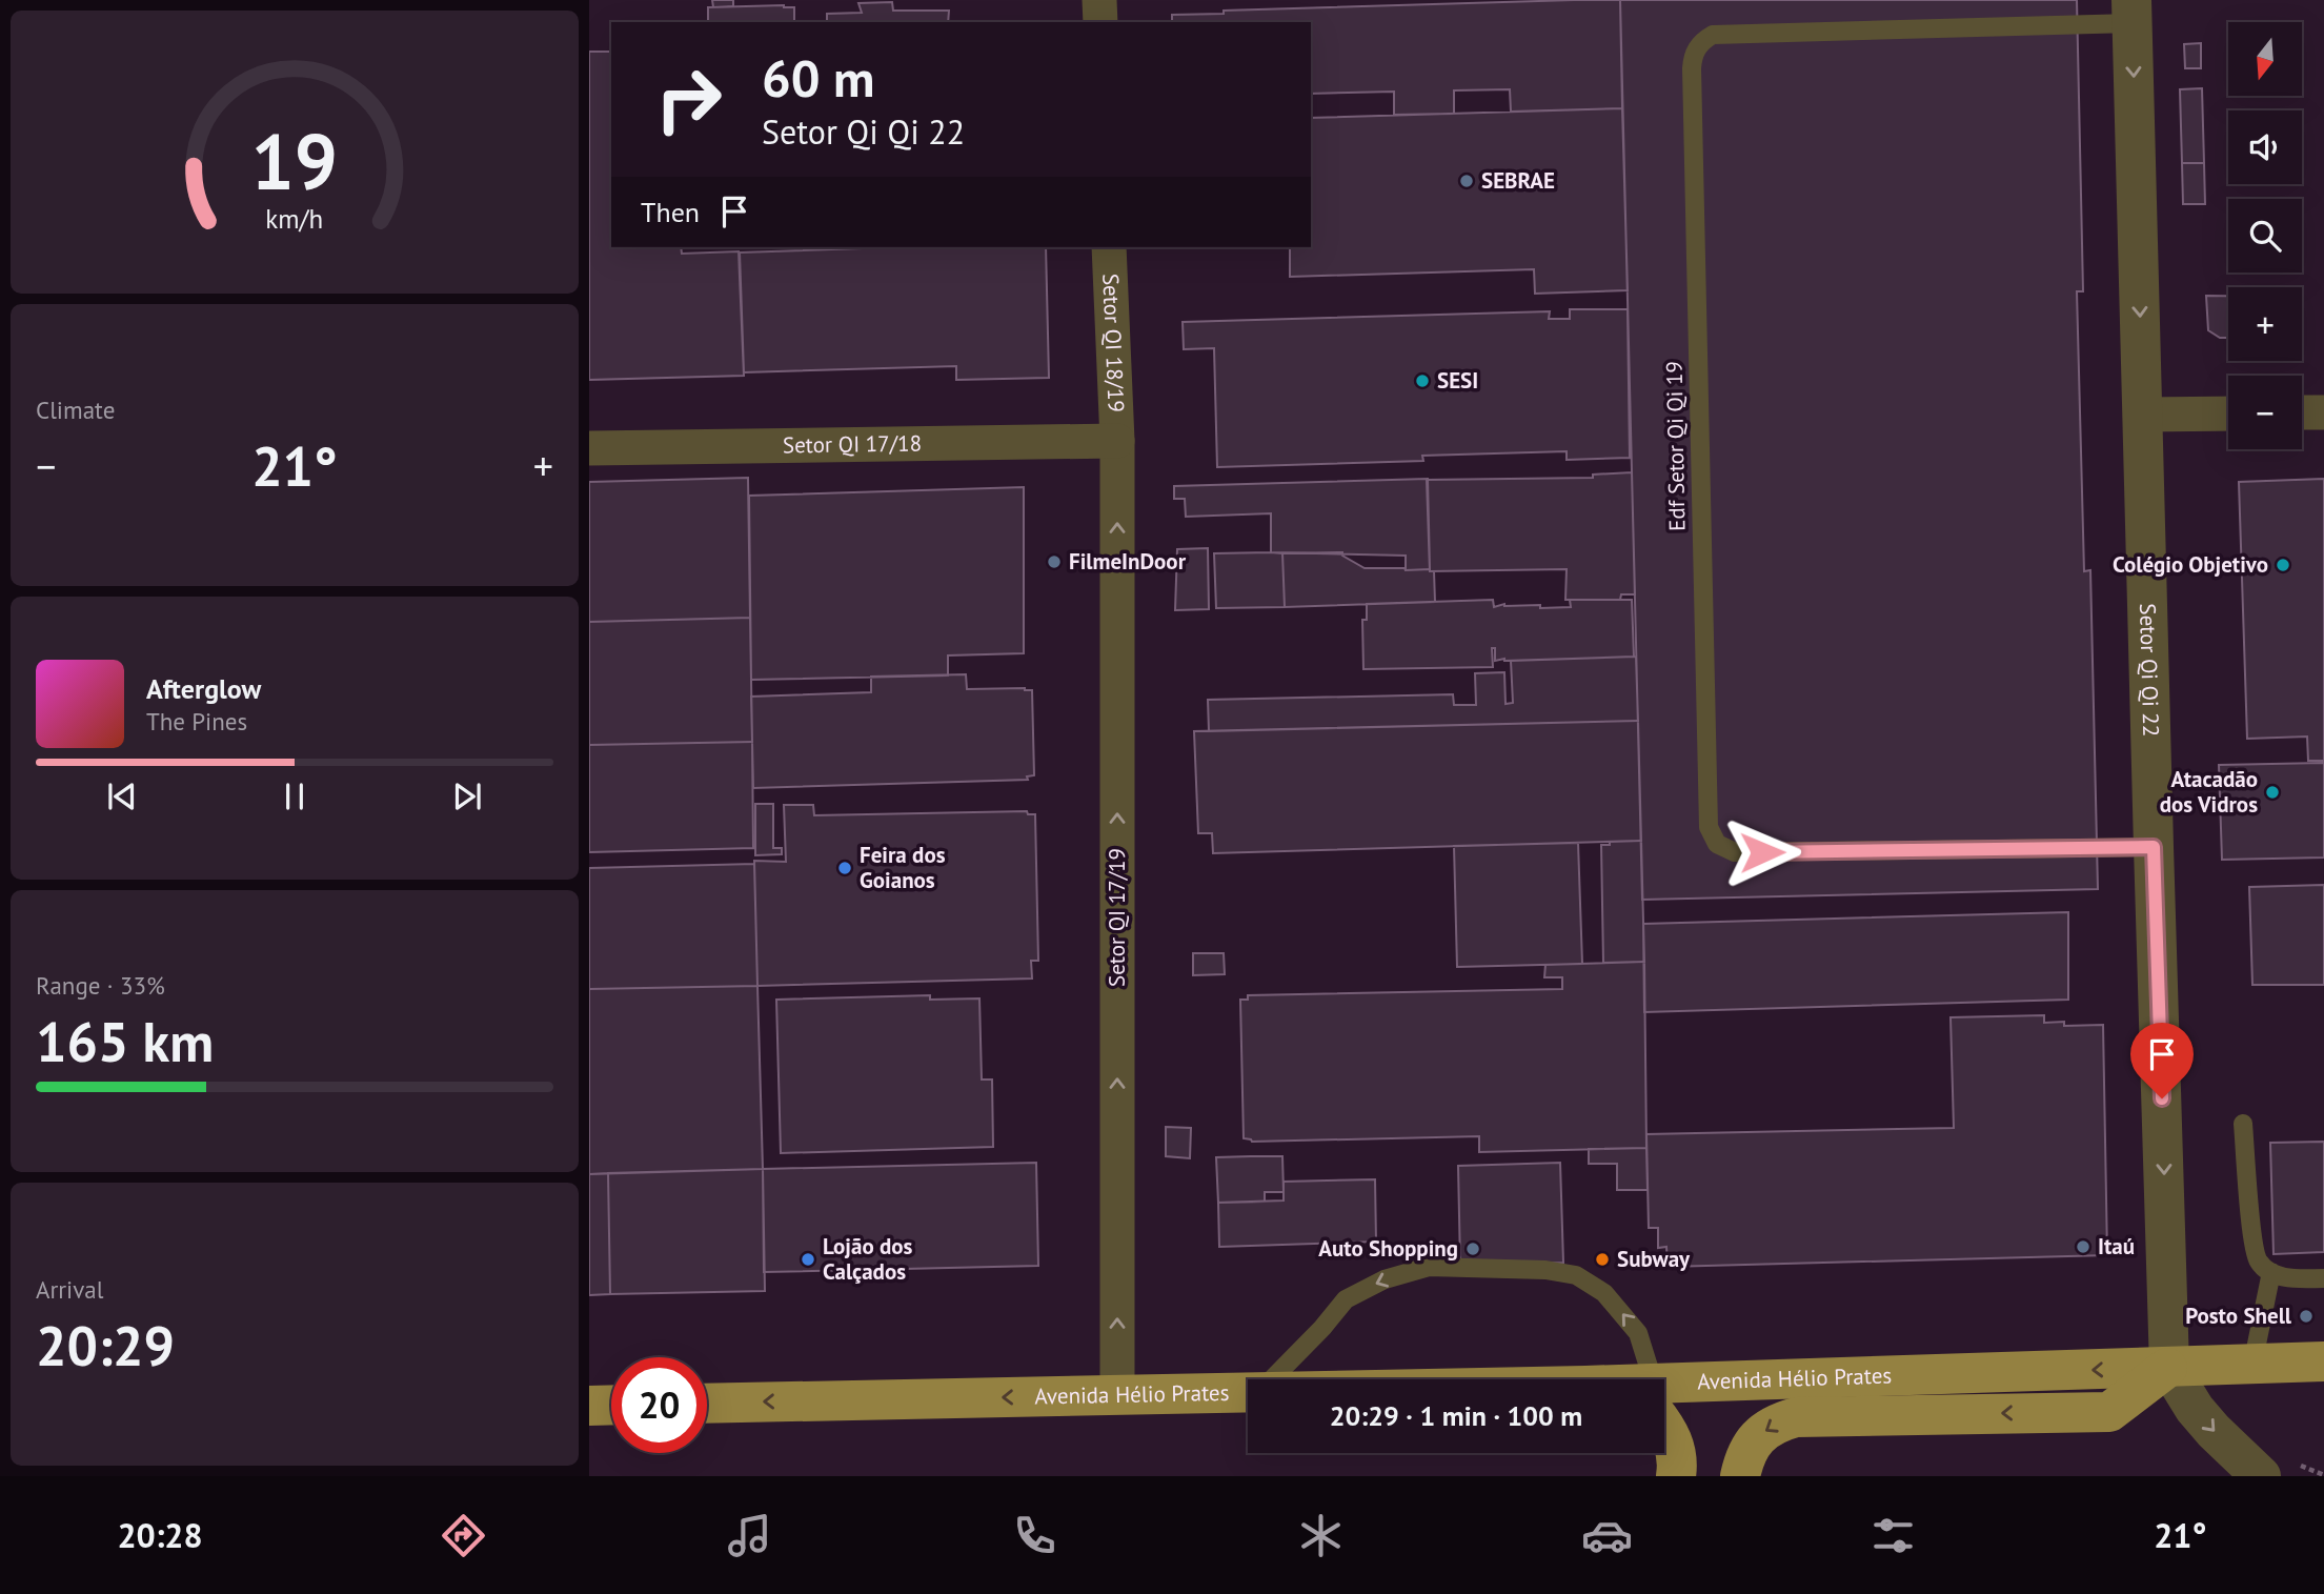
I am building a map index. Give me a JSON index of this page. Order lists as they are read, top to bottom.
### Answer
{
  "streets": {
    "main road": ["Avenida Hélio Prates"],
    "street": [
      "Setor QI 18/19",
      "Setor QI 17/18",
      "Setor Qi Qi 22",
      "Setor QI 17/19"
    ],
    "lane": ["Edf Setor Qi Qi 19"]
  },
  "crossings": [
    ["Setor QI 18/19", "Setor QI 17/18"],
    ["Setor QI 18/19", "Setor QI 17/19"],
    ["Setor QI 17/18", "Setor QI 17/19"],
    ["Edf Setor Qi Qi 19", "Setor Qi Qi 22"],
    ["Setor Qi Qi 22", "Avenida Hélio Prates"],
    ["Setor QI 17/19", "Avenida Hélio Prates"]
  ],
  "one_way": ["Setor Qi Qi 22", "Setor QI 17/19"],
  "places": [
    "SEBRAE",
    "SESI",
    "FilmeInDoor",
    "Colégio Objetivo",
    "Atacadão dos Vidros",
    "Feira dos Goianos",
    "Itaú",
    "Auto Shopping",
    "Lojão dos Calçados",
    "Subway",
    "Posto Shell"
  ],
  "north": "bottom",
  "page": {
    "map_buttons": ["+", "−"],
    "turn": ["60 m", "Setor Qi Qi 22"],
    "then": "Then",
    "tile": [
      "Climate",
      ["Range · 33%", "165 km"],
      ["Arrival", "20:29"]
    ],
    "heat": ["−", "21°", "+"],
    "song": ["Afterglow", "The Pines"],
    "limit": "20",
    "trip": "20:29 · 1 min · 100 m",
    "tabs": ["20:28", "21°"],
    "gauge": ["19", "km/h"]
  }
}
